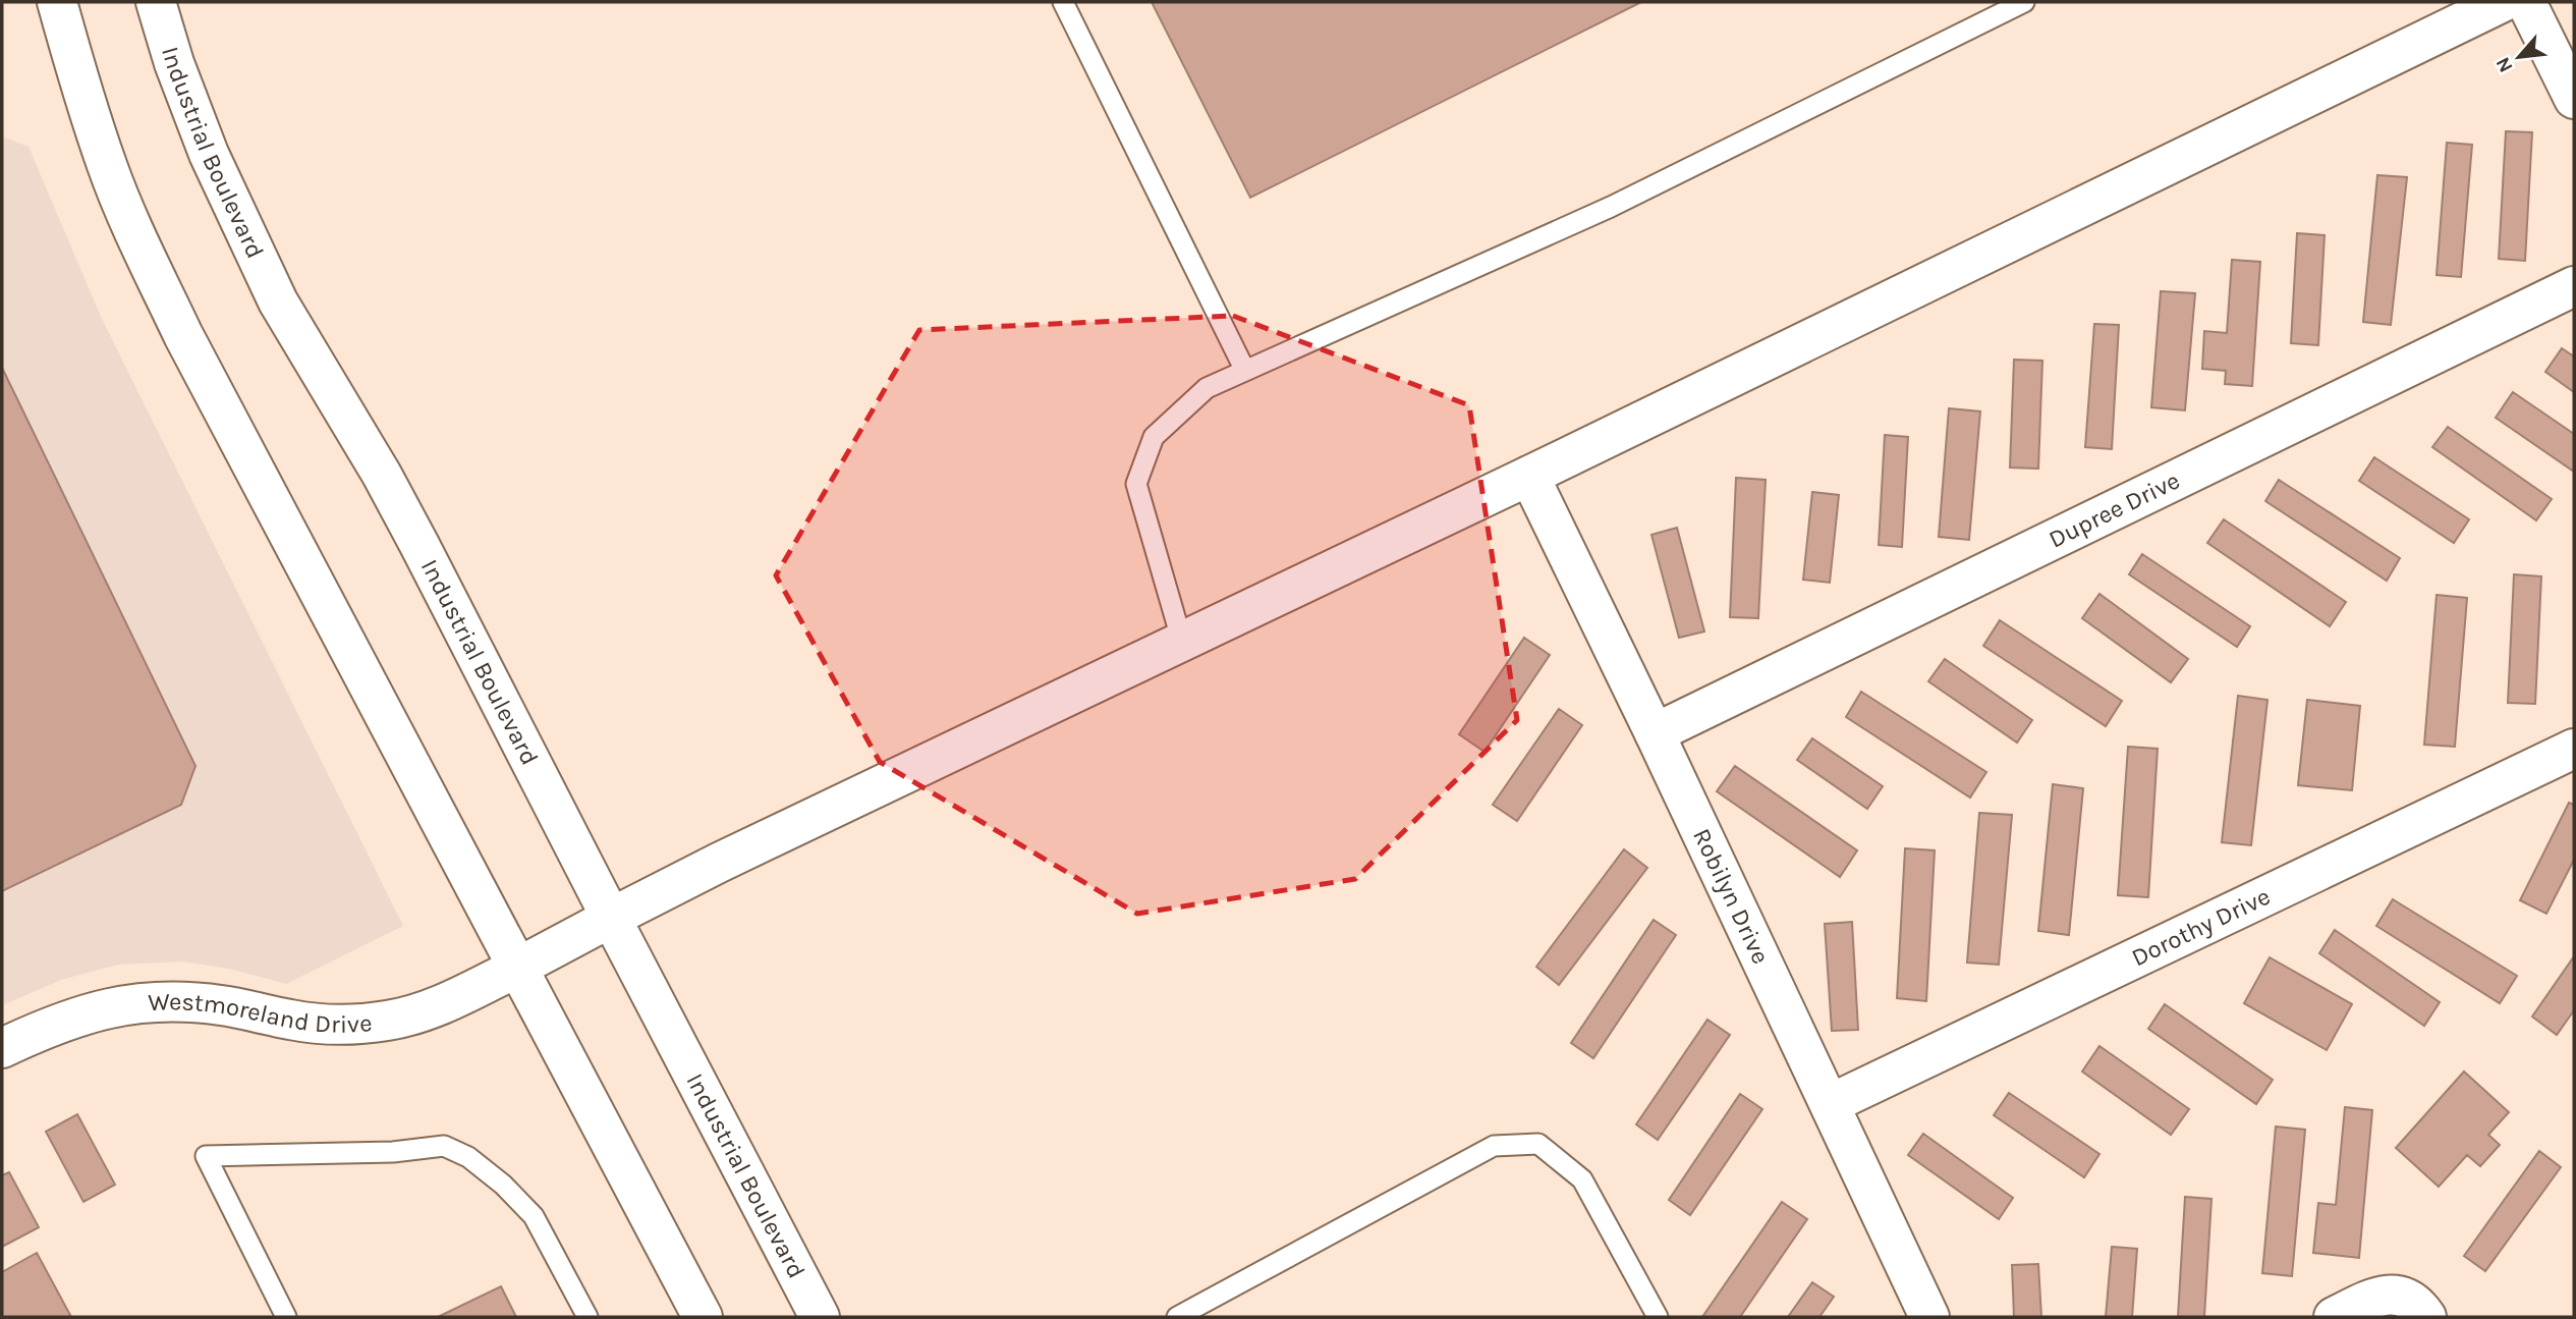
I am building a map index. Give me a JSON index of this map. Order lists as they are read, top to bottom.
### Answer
{
  "streets": {
    "street": [
      "Industrial Boulevard",
      "Dupree Drive",
      "Robilyn Drive",
      "Dorothy Drive",
      "Westmoreland Drive"
    ]
  },
  "crossings": [
    ["Industrial Boulevard", "Westmoreland Drive"],
    ["Dupree Drive", "Robilyn Drive"],
    ["Robilyn Drive", "Dorothy Drive"],
    ["Robilyn Drive", "Westmoreland Drive"]
  ],
  "north": "bottom left"
}
